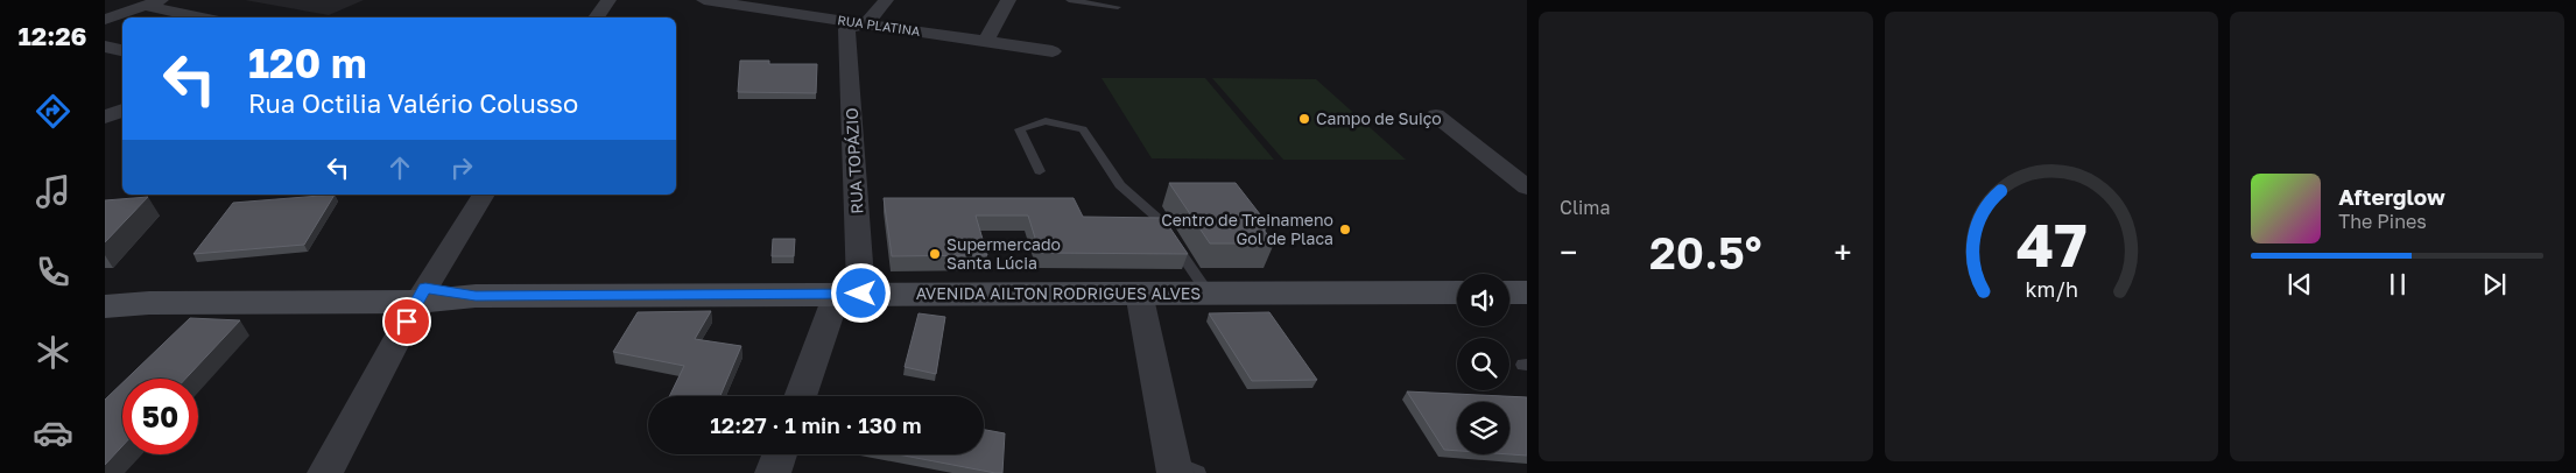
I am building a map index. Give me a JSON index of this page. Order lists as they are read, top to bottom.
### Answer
{
  "streets": {
    "main road": ["AVENIDA AILTON RODRIGUES ALVES"],
    "street": ["RUA PLATINA", "RUA TOPÁZIO"]
  },
  "crossings": [
    ["RUA PLATINA", "RUA TOPÁZIO"],
    ["RUA TOPÁZIO", "AVENIDA AILTON RODRIGUES ALVES"]
  ],
  "places": ["Campo de Suiço", "Centro de Treinameno Gol de Placa", "Supermercado Santa Lúcia"],
  "page": {
    "tabs": "12:26",
    "tile": "Clima",
    "turn": ["120 m", "Rua Octilia Valério Colusso"],
    "song": ["Afterglow", "The Pines"],
    "heat": ["−", "20.5°", "+"],
    "limit": "50",
    "trip": "12:27 · 1 min · 130 m",
    "gauge": ["47", "km/h"]
  }
}
